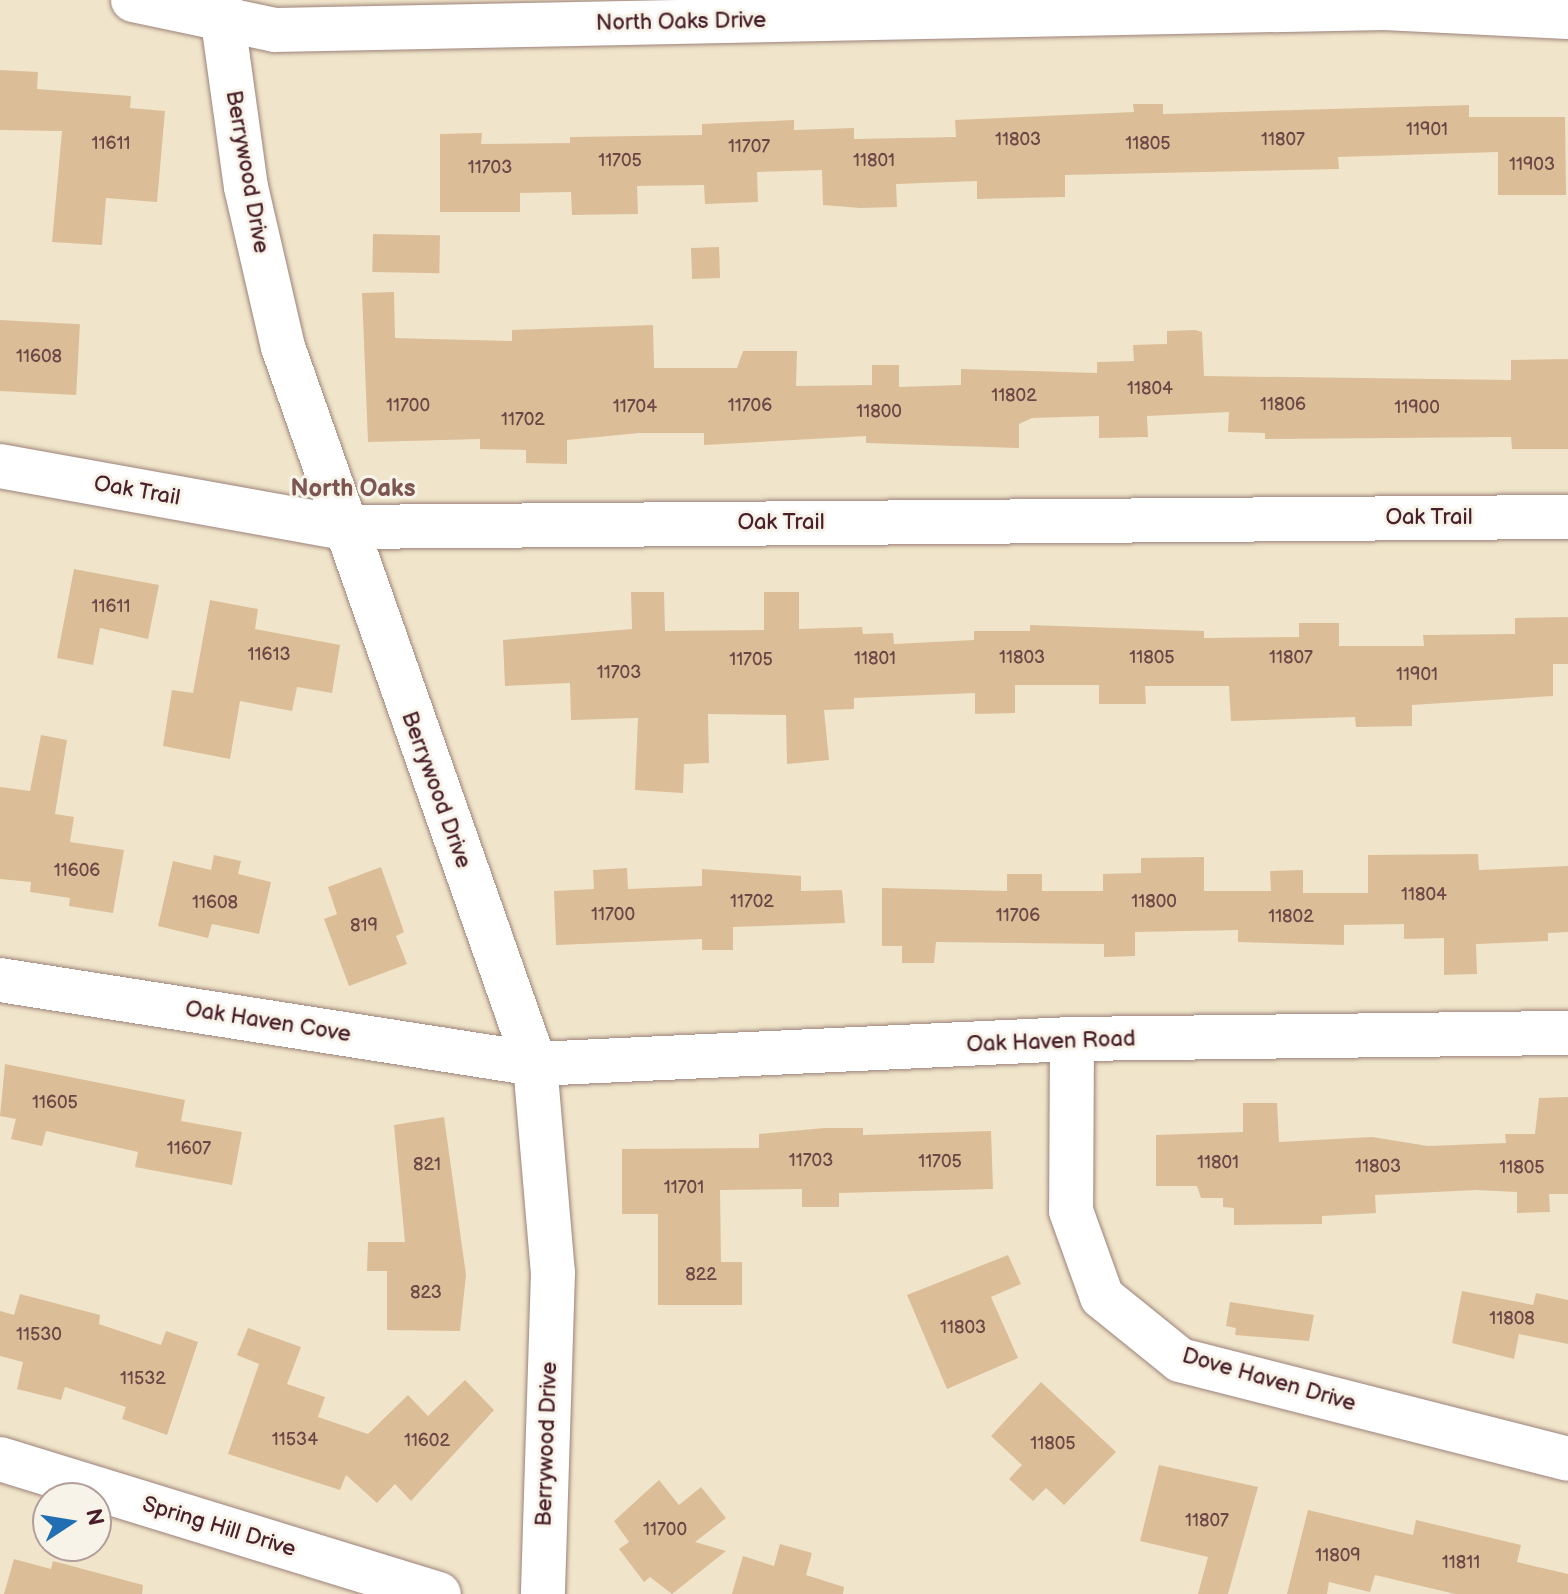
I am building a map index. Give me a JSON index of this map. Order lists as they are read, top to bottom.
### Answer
{
  "streets": {
    "street": [
      "North Oaks Drive",
      "Berrywood Drive",
      "Oak Trail",
      "Oak Haven Cove",
      "Oak Haven Road",
      "Dove Haven Drive",
      "Spring Hill Drive"
    ]
  },
  "crossings": [
    ["North Oaks Drive", "Berrywood Drive"],
    ["Berrywood Drive", "Oak Trail"],
    ["Berrywood Drive", "Oak Haven Cove"],
    ["Berrywood Drive", "Oak Haven Road"],
    ["Oak Haven Cove", "Oak Haven Road"],
    ["Oak Haven Road", "Dove Haven Drive"]
  ],
  "districts": ["North Oaks"],
  "house_numbers": [
    "11901",
    "11803",
    "11807",
    "11611",
    "11805",
    "11707",
    "11705",
    "11801",
    "11903",
    "11703",
    "11608",
    "11804",
    "11802",
    "11806",
    "11700",
    "11706",
    "11704",
    "11900",
    "11800",
    "11702",
    "11611",
    "11613",
    "11803",
    "11805",
    "11807",
    "11801",
    "11705",
    "11703",
    "11901",
    "11606",
    "11804",
    "11702",
    "11800",
    "11608",
    "11700",
    "11706",
    "11802",
    "819",
    "11605",
    "11607",
    "11703",
    "11705",
    "11801",
    "821",
    "11803",
    "11805",
    "11701",
    "822",
    "823",
    "11808",
    "11803",
    "11530",
    "11532",
    "11534",
    "11602",
    "11805",
    "11807",
    "11700",
    "11809",
    "11811"
  ],
  "north": "right"
}
